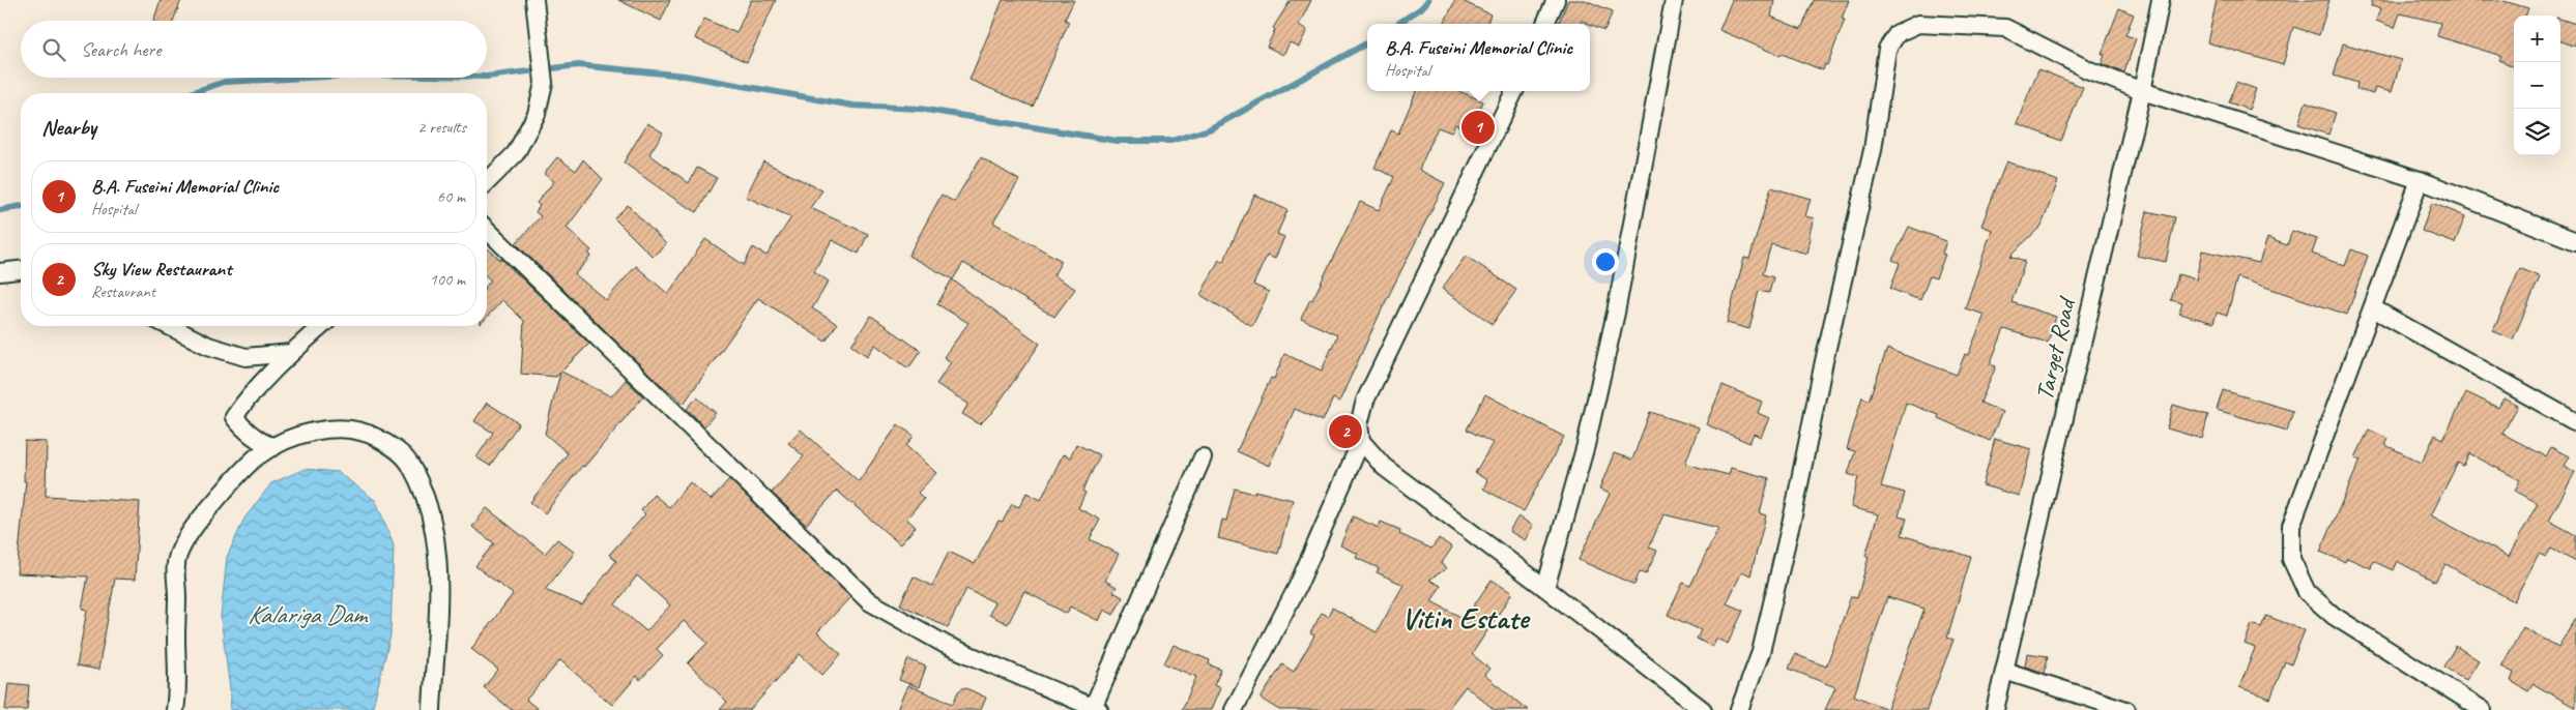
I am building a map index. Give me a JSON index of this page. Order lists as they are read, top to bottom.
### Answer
{
  "streets": {
    "street": ["Target Road"]
  },
  "districts": ["Vitin Estate"],
  "water": ["Kalariga Dam"],
  "page": {
    "map_buttons": ["+", "−"],
    "search": "Search here",
    "popup": ["B.A. Fuseini Memorial Clinic", "Hospital"],
    "heading": ["Nearby", "2 results"],
    "pins": ["1", "2"],
    "list": [
      {
        "mark": "1",
        "name": "B.A. Fuseini Memorial Clinic",
        "note": "Hospital",
        "value": "60 m"
      },
      {
        "mark": "2",
        "name": "Sky View Restaurant",
        "note": "Restaurant",
        "value": "100 m"
      }
    ]
  }
}
